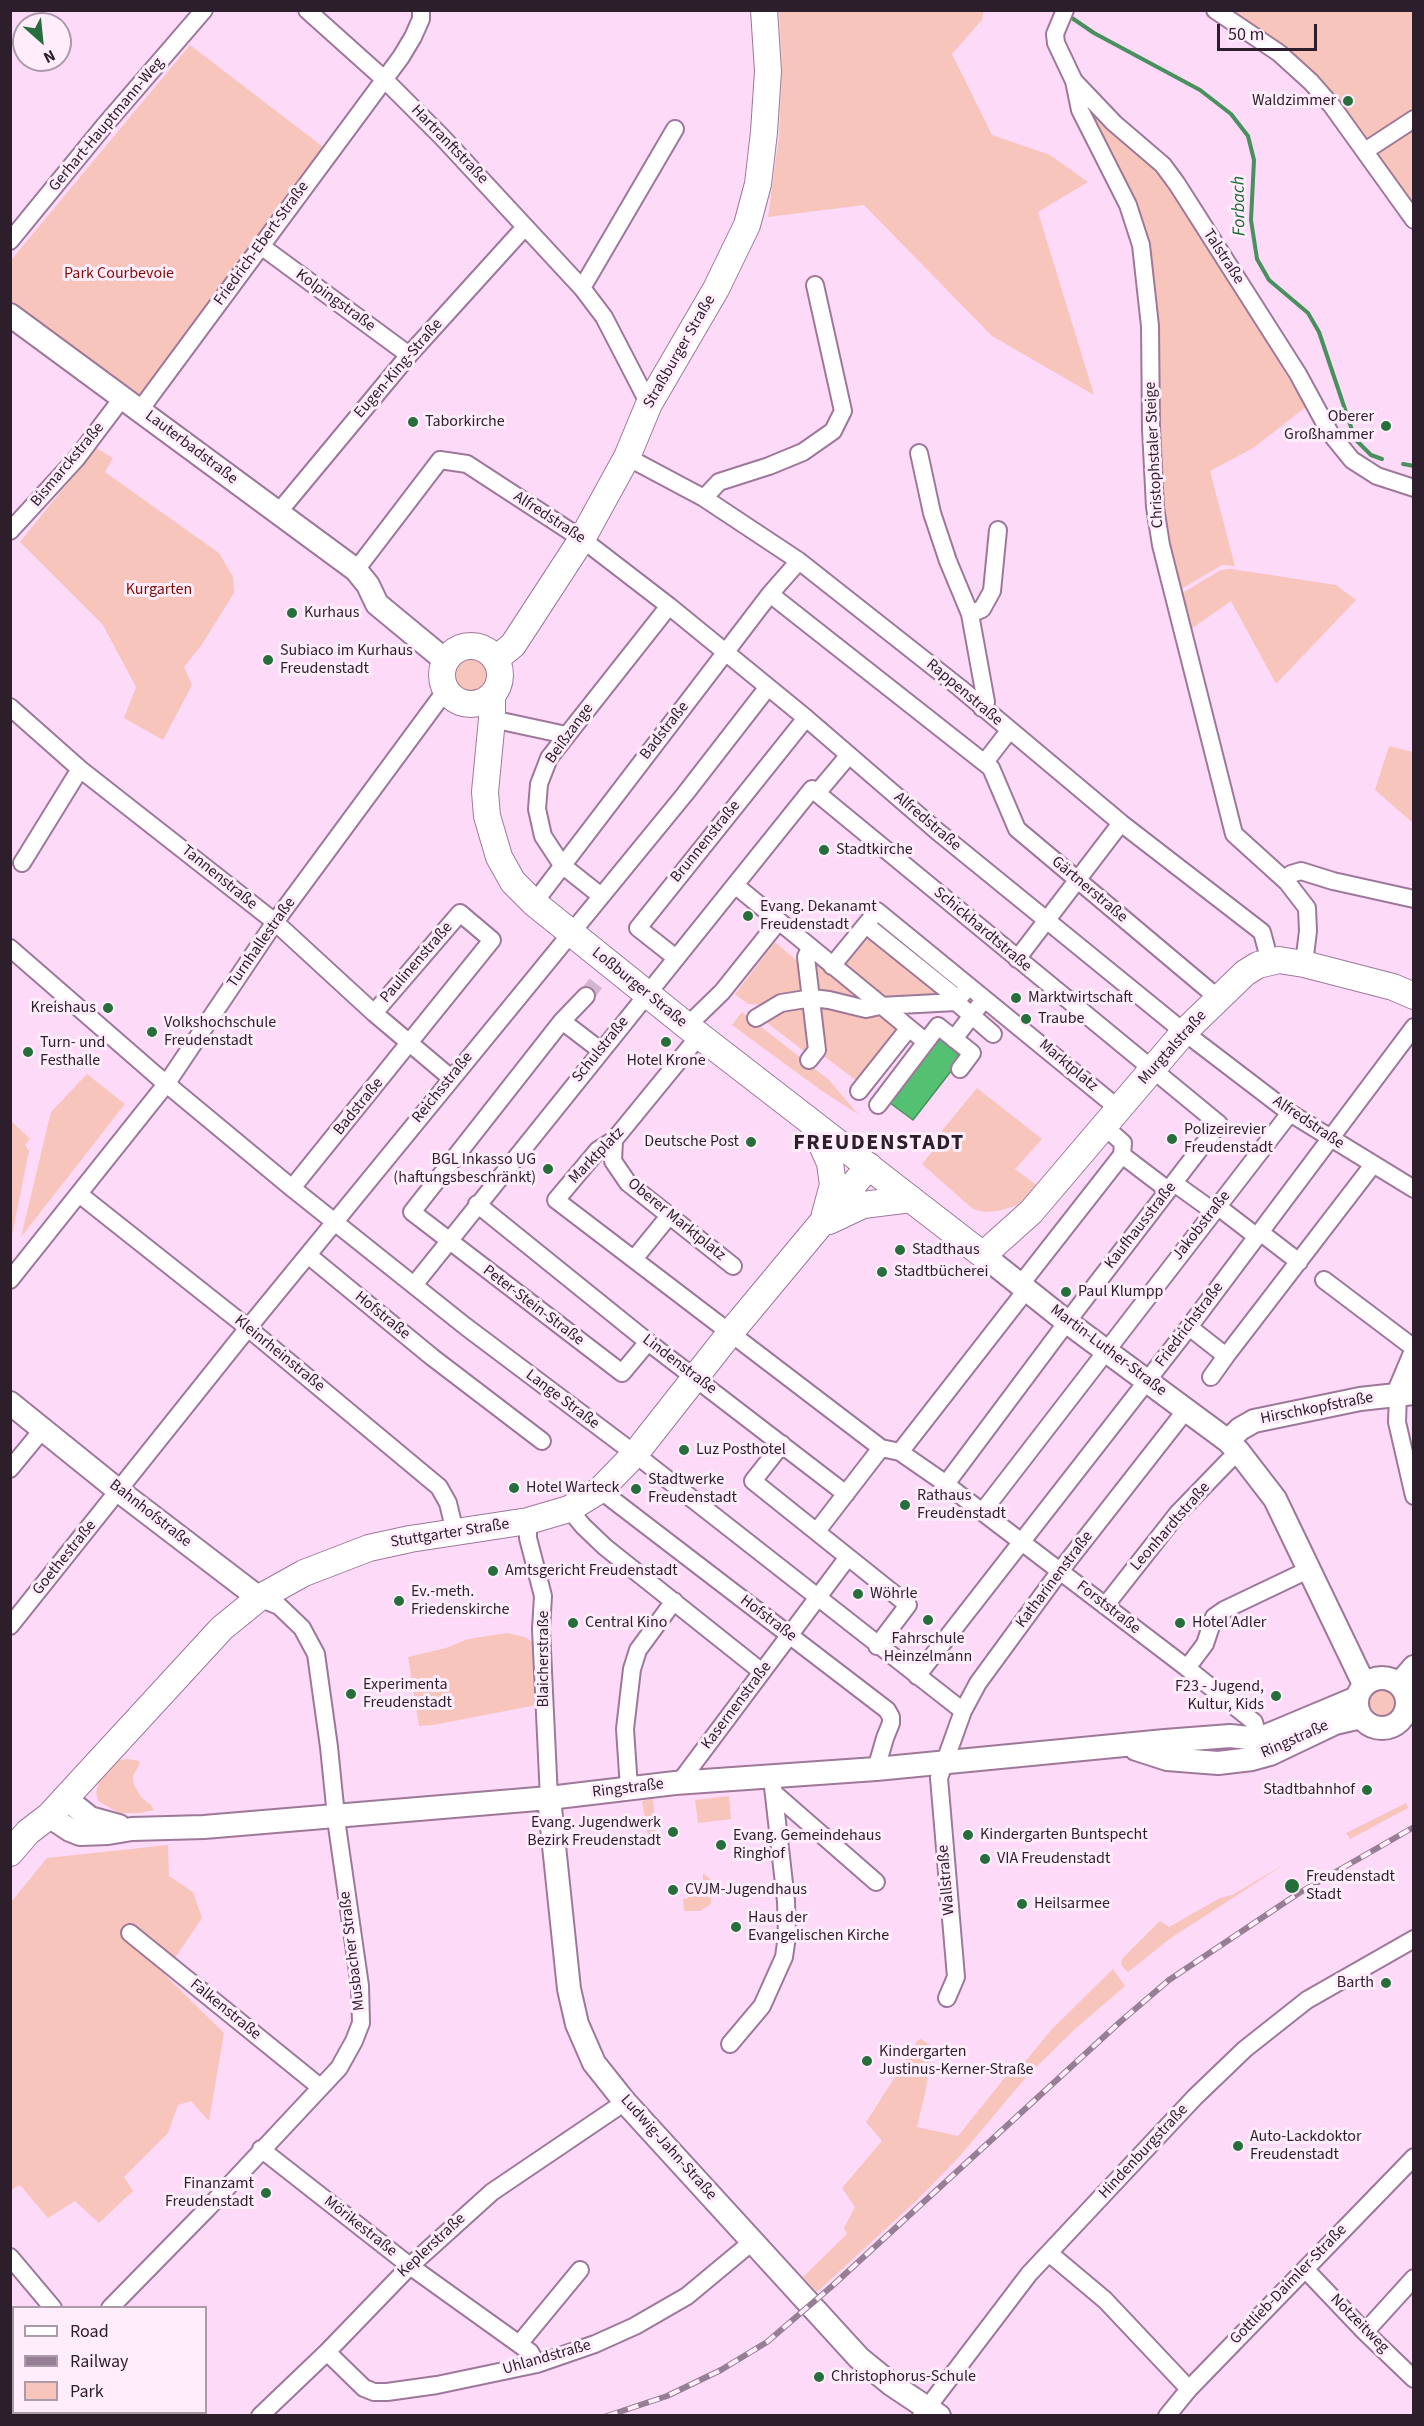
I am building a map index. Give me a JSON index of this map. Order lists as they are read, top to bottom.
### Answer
{
  "streets": {
    "main road": [
      "Straßburger Straße",
      "Loßburger Straße",
      "Murgtalstraße",
      "Martin-Luther-Straße",
      "Stuttgarter Straße"
    ],
    "street": [
      "Gerhart-Hauptmann-Weg",
      "Hartranftstraße",
      "Friedrich-Ebert-Straße",
      "Talstraße",
      "Kolpingstraße",
      "Eugen-King-Straße",
      "Lauterbadstraße",
      "Christophstaler Steige",
      "Bismarckstraße",
      "Alfredstraße",
      "Rappenstraße",
      "Badstraße",
      "Beißzange",
      "Brunnenstraße",
      "Tannenstraße",
      "Gärtnerstraße",
      "Schickhardtstraße",
      "Turnhallestraße",
      "Paulinenstraße",
      "Schulstraße",
      "Marktplatz",
      "Reichsstraße",
      "Oberer Marktplatz",
      "Kaufhausstraße",
      "Jakobstraße",
      "Peter-Stein-Straße",
      "Hofstraße",
      "Friedrichstraße",
      "Kleinrheinstraße",
      "Lindenstraße",
      "Lange Straße",
      "Hirschkopfstraße",
      "Bahnhofstraße",
      "Leonhardtstraße",
      "Goethestraße",
      "Katharinenstraße",
      "Forststraße",
      "Blaicherstraße",
      "Kasernenstraße",
      "Ringstraße",
      "Wallstraße",
      "Musbacher Straße",
      "Falkenstraße",
      "Ludwig-Jahn-Straße",
      "Hindenburgstraße",
      "Mörikestraße",
      "Keplerstraße",
      "Gottlieb-Daimler-Straße",
      "Notzeitweg",
      "Uhlandstraße"
    ]
  },
  "crossings": [
    ["Hartranftstraße", "Friedrich-Ebert-Straße"],
    ["Hartranftstraße", "Straßburger Straße"],
    ["Hartranftstraße", "Eugen-King-Straße"],
    ["Friedrich-Ebert-Straße", "Kolpingstraße"],
    ["Friedrich-Ebert-Straße", "Lauterbadstraße"],
    ["Friedrich-Ebert-Straße", "Bismarckstraße"],
    ["Talstraße", "Christophstaler Steige"],
    ["Kolpingstraße", "Eugen-King-Straße"],
    ["Straßburger Straße", "Lauterbadstraße"],
    ["Straßburger Straße", "Alfredstraße"],
    ["Straßburger Straße", "Rappenstraße"],
    ["Straßburger Straße", "Turnhallestraße"],
    ["Straßburger Straße", "Loßburger Straße"],
    ["Eugen-King-Straße", "Lauterbadstraße"],
    ["Lauterbadstraße", "Bismarckstraße"],
    ["Lauterbadstraße", "Alfredstraße"],
    ["Lauterbadstraße", "Turnhallestraße"],
    ["Lauterbadstraße", "Loßburger Straße"],
    ["Christophstaler Steige", "Murgtalstraße"],
    ["Alfredstraße", "Badstraße"],
    ["Alfredstraße", "Beißzange"],
    ["Alfredstraße", "Brunnenstraße"],
    ["Alfredstraße", "Murgtalstraße"],
    ["Alfredstraße", "Schulstraße"],
    ["Alfredstraße", "Reichsstraße"],
    ["Alfredstraße", "Jakobstraße"],
    ["Alfredstraße", "Friedrichstraße"],
    ["Rappenstraße", "Badstraße"],
    ["Rappenstraße", "Murgtalstraße"],
    ["Badstraße", "Beißzange"],
    ["Badstraße", "Tannenstraße"],
    ["Badstraße", "Gärtnerstraße"],
    ["Badstraße", "Paulinenstraße"],
    ["Badstraße", "Loßburger Straße"],
    ["Badstraße", "Lange Straße"],
    ["Beißzange", "Reichsstraße"],
    ["Brunnenstraße", "Schulstraße"],
    ["Tannenstraße", "Turnhallestraße"],
    ["Tannenstraße", "Paulinenstraße"],
    ["Tannenstraße", "Reichsstraße"],
    ["Gärtnerstraße", "Murgtalstraße"],
    ["Schickhardtstraße", "Murgtalstraße"],
    ["Schickhardtstraße", "Schulstraße"],
    ["Schickhardtstraße", "Kaufhausstraße"],
    ["Turnhallestraße", "Loßburger Straße"],
    ["Turnhallestraße", "Kleinrheinstraße"],
    ["Turnhallestraße", "Lange Straße"],
    ["Loßburger Straße", "Schulstraße"],
    ["Loßburger Straße", "Marktplatz"],
    ["Loßburger Straße", "Reichsstraße"],
    ["Loßburger Straße", "Martin-Luther-Straße"],
    ["Loßburger Straße", "Stuttgarter Straße"],
    ["Murgtalstraße", "Marktplatz"],
    ["Murgtalstraße", "Kaufhausstraße"],
    ["Murgtalstraße", "Martin-Luther-Straße"],
    ["Schulstraße", "Peter-Stein-Straße"],
    ["Schulstraße", "Lindenstraße"],
    ["Schulstraße", "Lange Straße"],
    ["Marktplatz", "Oberer Marktplatz"],
    ["Marktplatz", "Stuttgarter Straße"],
    ["Marktplatz", "Forststraße"],
    ["Reichsstraße", "Hofstraße"],
    ["Reichsstraße", "Kleinrheinstraße"],
    ["Reichsstraße", "Lange Straße"],
    ["Reichsstraße", "Bahnhofstraße"],
    ["Reichsstraße", "Goethestraße"],
    ["Kaufhausstraße", "Martin-Luther-Straße"],
    ["Kaufhausstraße", "Forststraße"],
    ["Jakobstraße", "Martin-Luther-Straße"],
    ["Jakobstraße", "Forststraße"],
    ["Peter-Stein-Straße", "Lindenstraße"],
    ["Hofstraße", "Stuttgarter Straße"],
    ["Hofstraße", "Kasernenstraße"],
    ["Hofstraße", "Ringstraße"],
    ["Friedrichstraße", "Martin-Luther-Straße"],
    ["Friedrichstraße", "Lange Straße"],
    ["Friedrichstraße", "Forststraße"],
    ["Martin-Luther-Straße", "Hirschkopfstraße"],
    ["Martin-Luther-Straße", "Leonhardtstraße"],
    ["Martin-Luther-Straße", "Stuttgarter Straße"],
    ["Martin-Luther-Straße", "Katharinenstraße"],
    ["Martin-Luther-Straße", "Ringstraße"],
    ["Kleinrheinstraße", "Stuttgarter Straße"],
    ["Lindenstraße", "Stuttgarter Straße"],
    ["Lange Straße", "Stuttgarter Straße"],
    ["Lange Straße", "Katharinenstraße"],
    ["Lange Straße", "Kasernenstraße"],
    ["Hirschkopfstraße", "Leonhardtstraße"],
    ["Bahnhofstraße", "Stuttgarter Straße"],
    ["Bahnhofstraße", "Goethestraße"],
    ["Bahnhofstraße", "Musbacher Straße"],
    ["Leonhardtstraße", "Forststraße"],
    ["Stuttgarter Straße", "Blaicherstraße"],
    ["Stuttgarter Straße", "Ringstraße"],
    ["Stuttgarter Straße", "Musbacher Straße"],
    ["Katharinenstraße", "Forststraße"],
    ["Katharinenstraße", "Ringstraße"],
    ["Katharinenstraße", "Wallstraße"],
    ["Forststraße", "Ringstraße"],
    ["Blaicherstraße", "Ringstraße"],
    ["Blaicherstraße", "Ludwig-Jahn-Straße"],
    ["Kasernenstraße", "Ringstraße"],
    ["Ringstraße", "Wallstraße"],
    ["Ringstraße", "Musbacher Straße"],
    ["Ringstraße", "Ludwig-Jahn-Straße"],
    ["Musbacher Straße", "Falkenstraße"],
    ["Musbacher Straße", "Mörikestraße"],
    ["Ludwig-Jahn-Straße", "Hindenburgstraße"],
    ["Ludwig-Jahn-Straße", "Keplerstraße"],
    ["Ludwig-Jahn-Straße", "Uhlandstraße"],
    ["Mörikestraße", "Keplerstraße"],
    ["Mörikestraße", "Uhlandstraße"],
    ["Keplerstraße", "Uhlandstraße"],
    ["Gottlieb-Daimler-Straße", "Notzeitweg"]
  ],
  "districts": ["FREUDENSTADT"],
  "water": ["Forbach"],
  "parks": ["Park Courbevoie", "Kurgarten"],
  "places": [
    "Waldzimmer",
    "Taborkirche",
    "Oberer Großhammer",
    "Kurhaus",
    "Subiaco im Kurhaus Freudenstadt",
    "Stadtkirche",
    "Evang. Dekanamt Freudenstadt",
    "Marktwirtschaft",
    "Kreishaus",
    "Traube",
    "Volkshochschule Freudenstadt",
    "Hotel Krone",
    "Turn- und Festhalle",
    "Polizeirevier Freudenstadt",
    "Deutsche Post",
    "BGL Inkasso UG (haftungsbeschränkt)",
    "Stadthaus",
    "Stadtbücherei",
    "Paul Klumpp",
    "Luz Posthotel",
    "Hotel Warteck",
    "Stadtwerke Freudenstadt",
    "Rathaus Freudenstadt",
    "Amtsgericht Freudenstadt",
    "Wöhrle",
    "Ev.-meth. Friedenskirche",
    "Fahrschule Heinzelmann",
    "Central Kino",
    "Hotel Adler",
    "Experimenta Freudenstadt",
    "F23 - Jugend, Kultur, Kids",
    "Stadtbahnhof",
    "Evang. Jugendwerk Bezirk Freudenstadt",
    "Kindergarten Buntspecht",
    "Evang. Gemeindehaus Ringhof",
    "VIA Freudenstadt",
    "Freudenstadt Stadt",
    "CVJM-Jugendhaus",
    "Heilsarmee",
    "Haus der Evangelischen Kirche",
    "Barth",
    "Kindergarten Justinus-Kerner-Straße",
    "Auto-Lackdoktor Freudenstadt",
    "Finanzamt Freudenstadt",
    "Christophorus-Schule"
  ],
  "legend": ["Road", "Railway", "Park"],
  "scale_bar": "50 m",
  "north": "bottom right"
}
